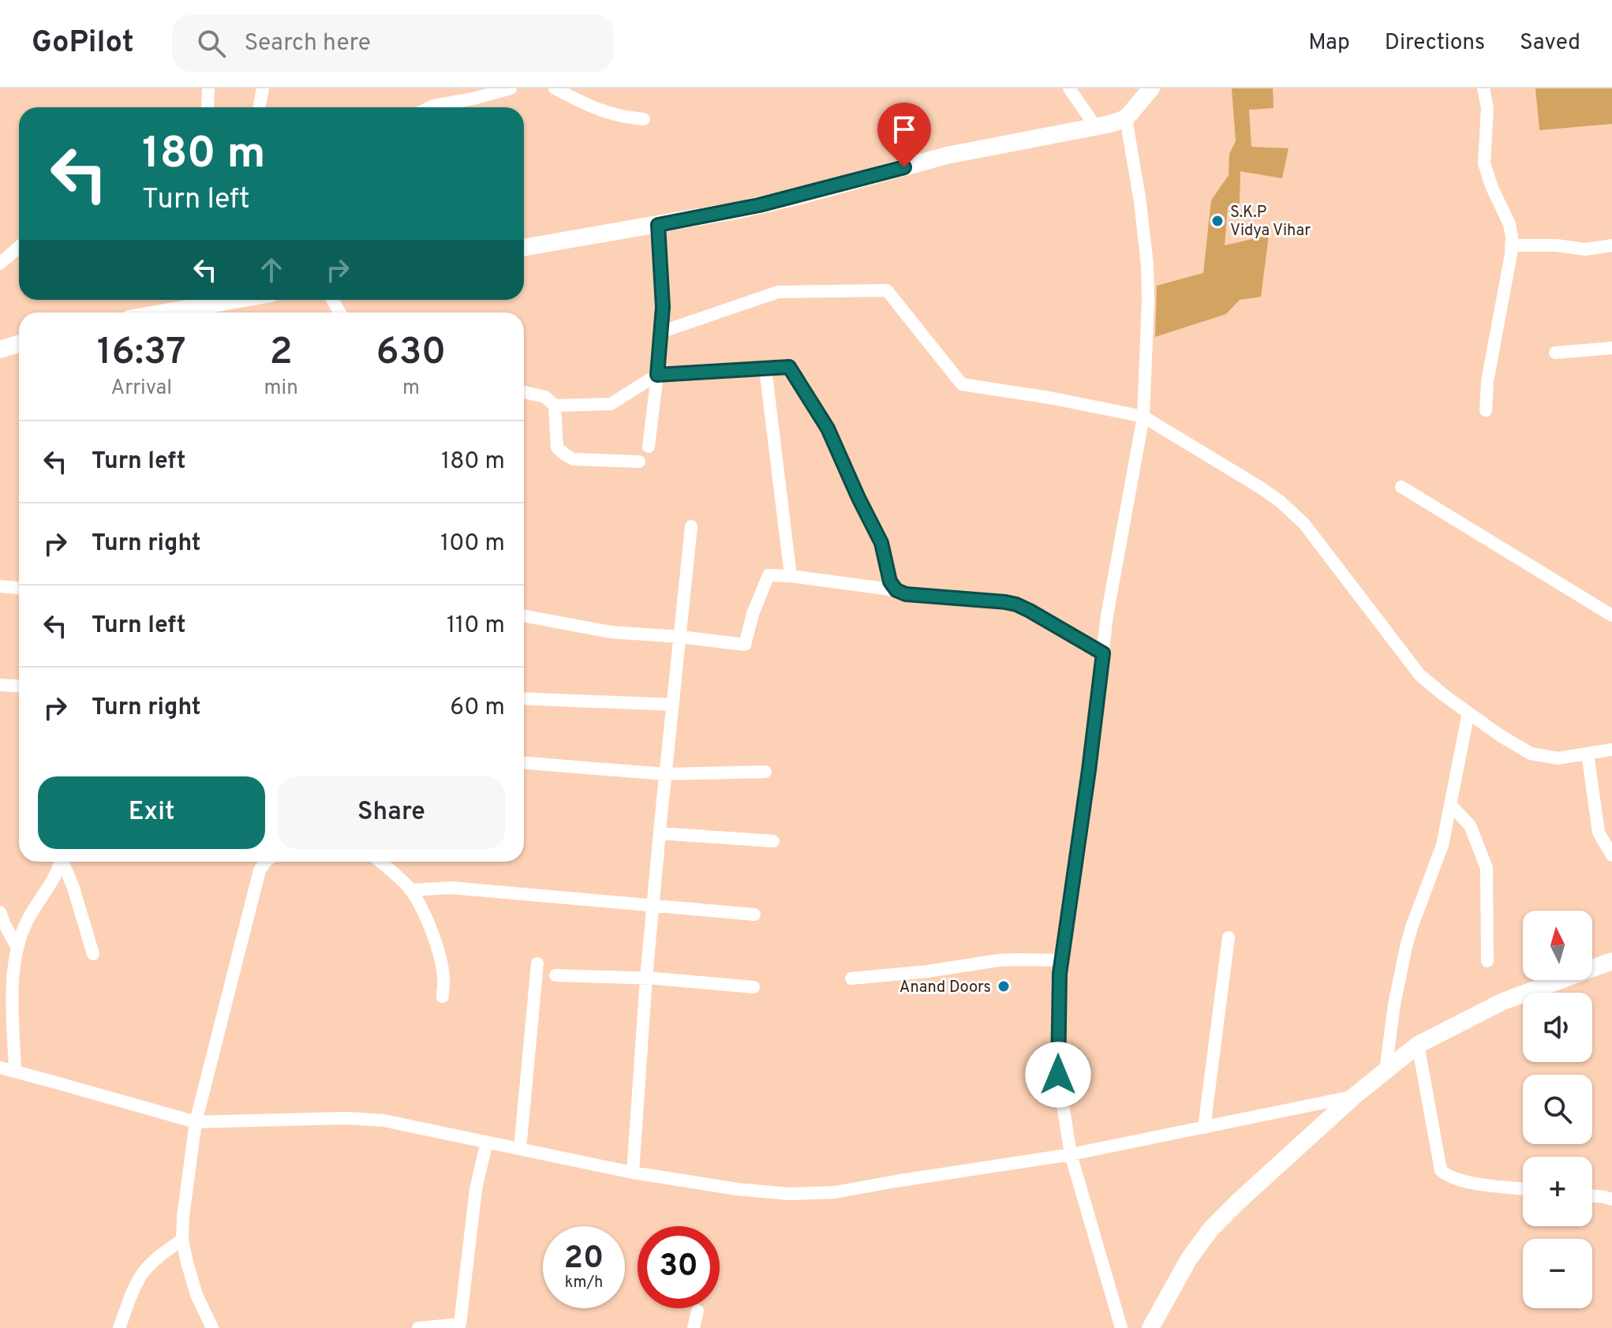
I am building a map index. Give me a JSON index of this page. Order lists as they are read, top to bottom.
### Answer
{
  "places": ["S.K.P Vidya Vihar", "Anand Doors"],
  "north": "top",
  "page": {
    "header": "GoPilot",
    "search": "Search here",
    "nav": ["Map", "Directions", "Saved"],
    "turn": ["180 m", "Turn left"],
    "eta": [
      "16:37",
      "Arrival",
      "2",
      "min",
      "630",
      "m"
    ],
    "list": [
      {
        "name": "Turn left",
        "value": "180 m"
      },
      {
        "name": "Turn right",
        "value": "100 m"
      },
      {
        "name": "Turn left",
        "value": "110 m"
      },
      {
        "name": "Turn right",
        "value": "60 m"
      }
    ],
    "buttons": ["Exit", "Share"],
    "map_buttons": ["+", "−"],
    "speed": "20 km/h",
    "limit": "30"
  }
}
